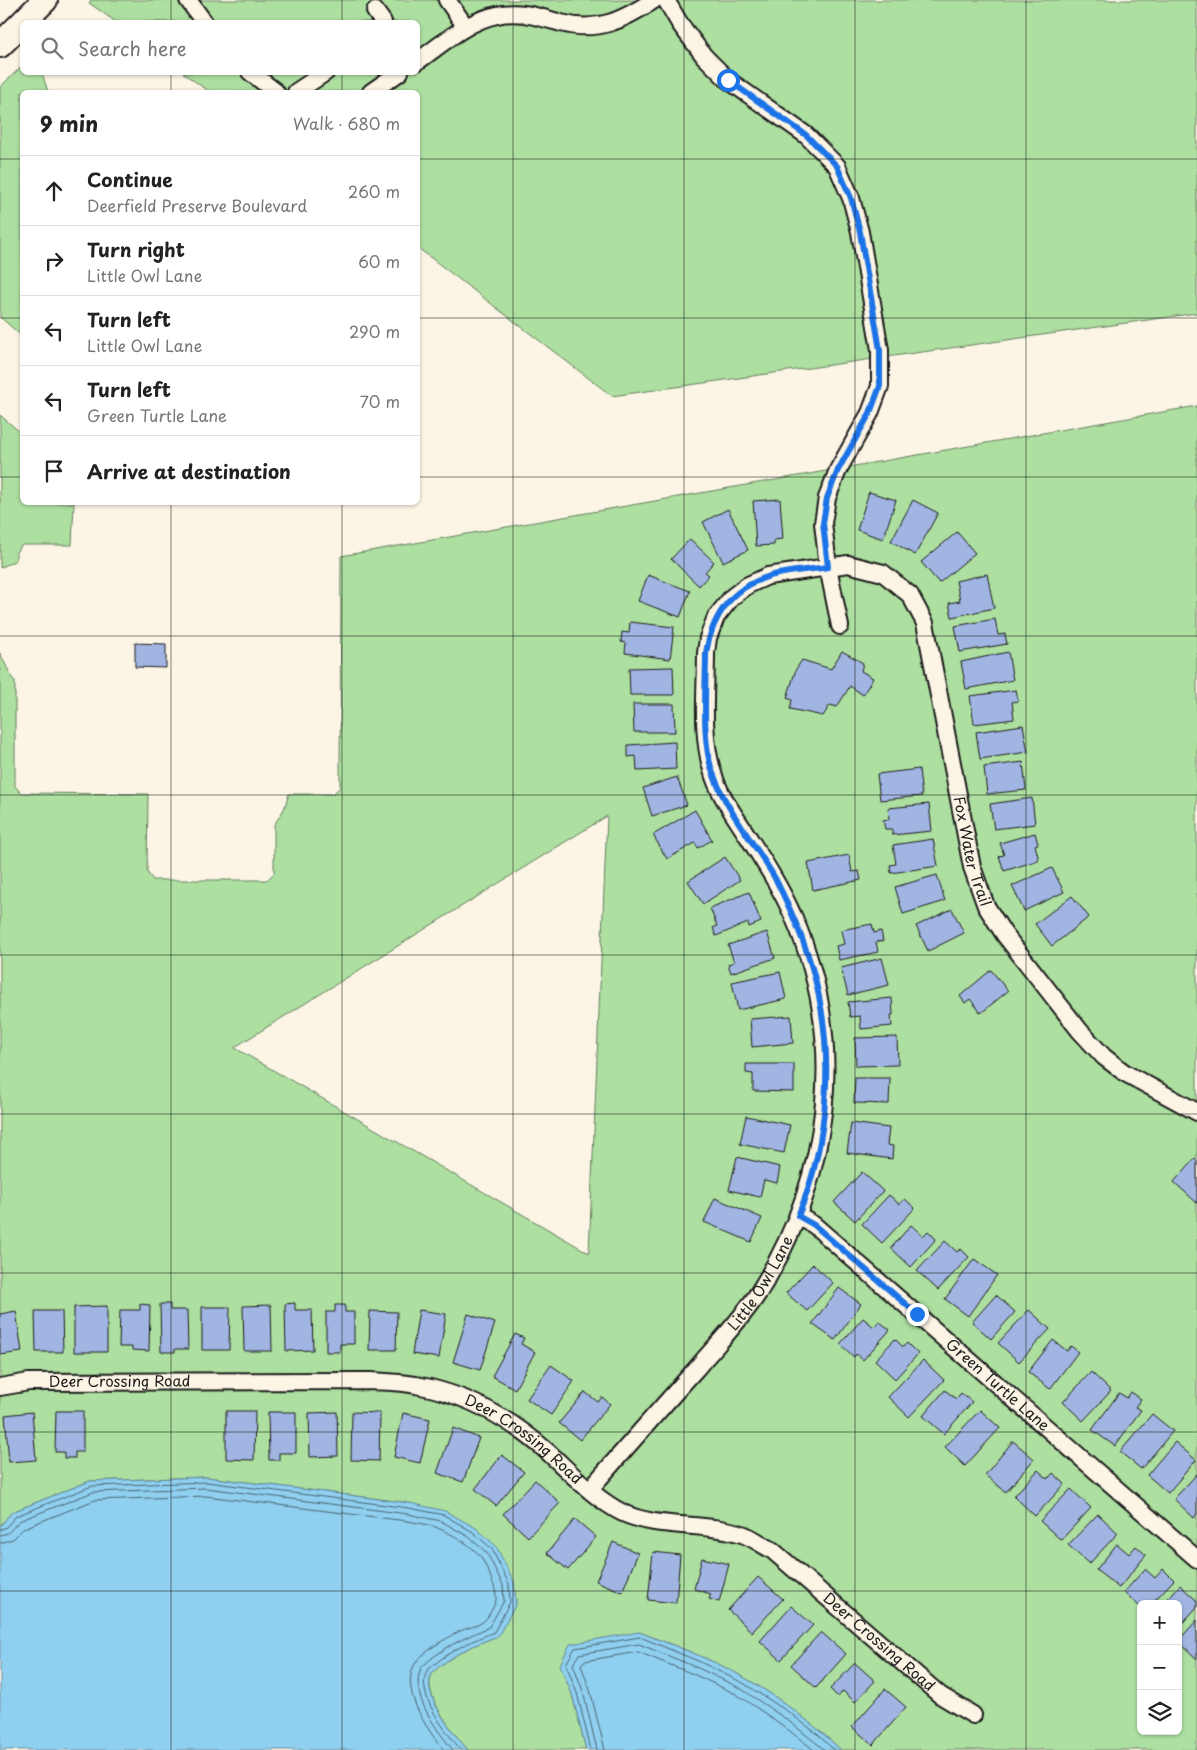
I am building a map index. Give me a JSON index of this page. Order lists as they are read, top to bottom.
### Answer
{
  "streets": {
    "street": [
      "Fox Water Trail",
      "Little Owl Lane",
      "Deer Crossing Road",
      "Green Turtle Lane"
    ]
  },
  "crossings": [
    ["Fox Water Trail", "Little Owl Lane"],
    ["Little Owl Lane", "Deer Crossing Road"],
    ["Little Owl Lane", "Green Turtle Lane"]
  ],
  "page": {
    "search": "Search here",
    "heading": ["9 min", "Walk · 680 m"],
    "list": [
      ["Continue", "Deerfield Preserve Boulevard", "260 m"],
      ["Turn right", "Little Owl Lane", "60 m"],
      ["Turn left", "Little Owl Lane", "290 m"],
      ["Turn left", "Green Turtle Lane", "70 m"],
      "Arrive at destination"
    ],
    "map_buttons": ["+", "−"]
  }
}
